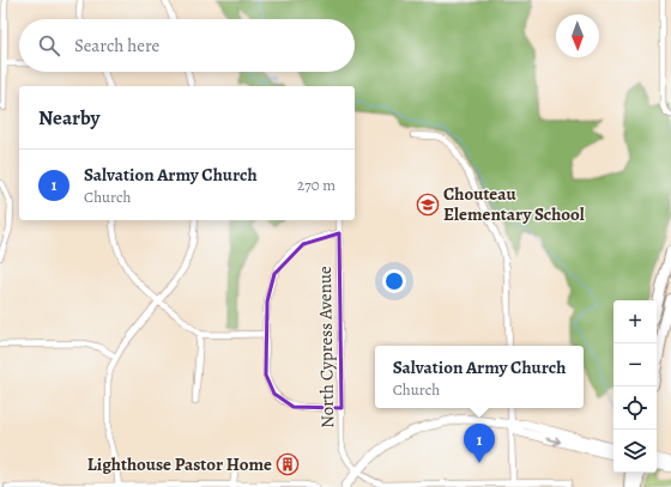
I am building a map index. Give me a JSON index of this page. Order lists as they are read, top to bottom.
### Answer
{
  "streets": {
    "street": ["North Cypress Avenue"]
  },
  "places": {
    "school or university": ["Chouteau Elementary School"],
    "building": ["Lighthouse Pastor Home"]
  },
  "north": "bottom",
  "page": {
    "search": "Search here",
    "heading": "Nearby",
    "list": [
      {
        "mark": "1",
        "name": "Salvation Army Church",
        "note": "Church",
        "value": "270 m"
      }
    ],
    "map_buttons": ["+", "−"],
    "popup": ["Salvation Army Church", "Church"],
    "pins": "1"
  }
}
